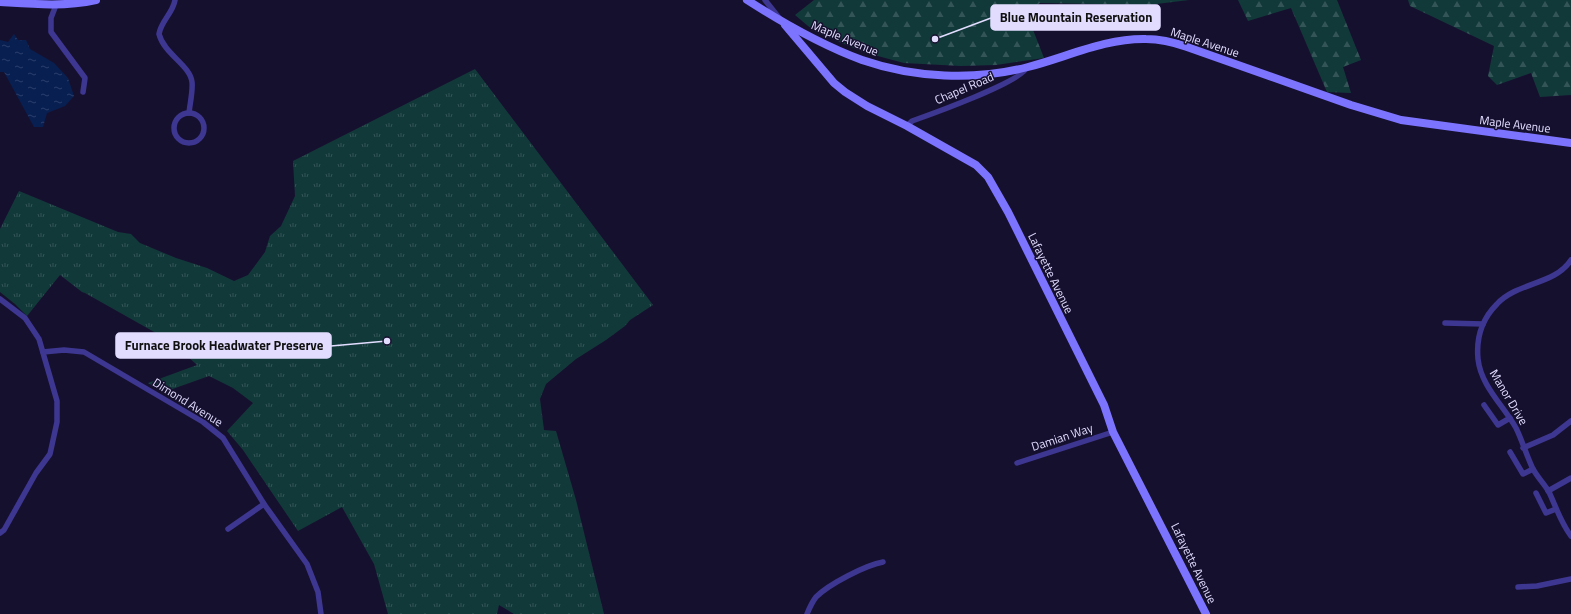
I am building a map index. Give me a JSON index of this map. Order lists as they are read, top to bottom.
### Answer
{
  "streets": {
    "street": [
      "Maple Avenue",
      "Chapel Road",
      "Lafayette Avenue",
      "Manor Drive",
      "Dimond Avenue",
      "Damian Way"
    ]
  },
  "crossings": [
    ["Maple Avenue", "Chapel Road"],
    ["Maple Avenue", "Lafayette Avenue"],
    ["Chapel Road", "Lafayette Avenue"],
    ["Lafayette Avenue", "Damian Way"]
  ],
  "places": ["Blue Mountain Reservation", "Furnace Brook Headwater Preserve"]
}
